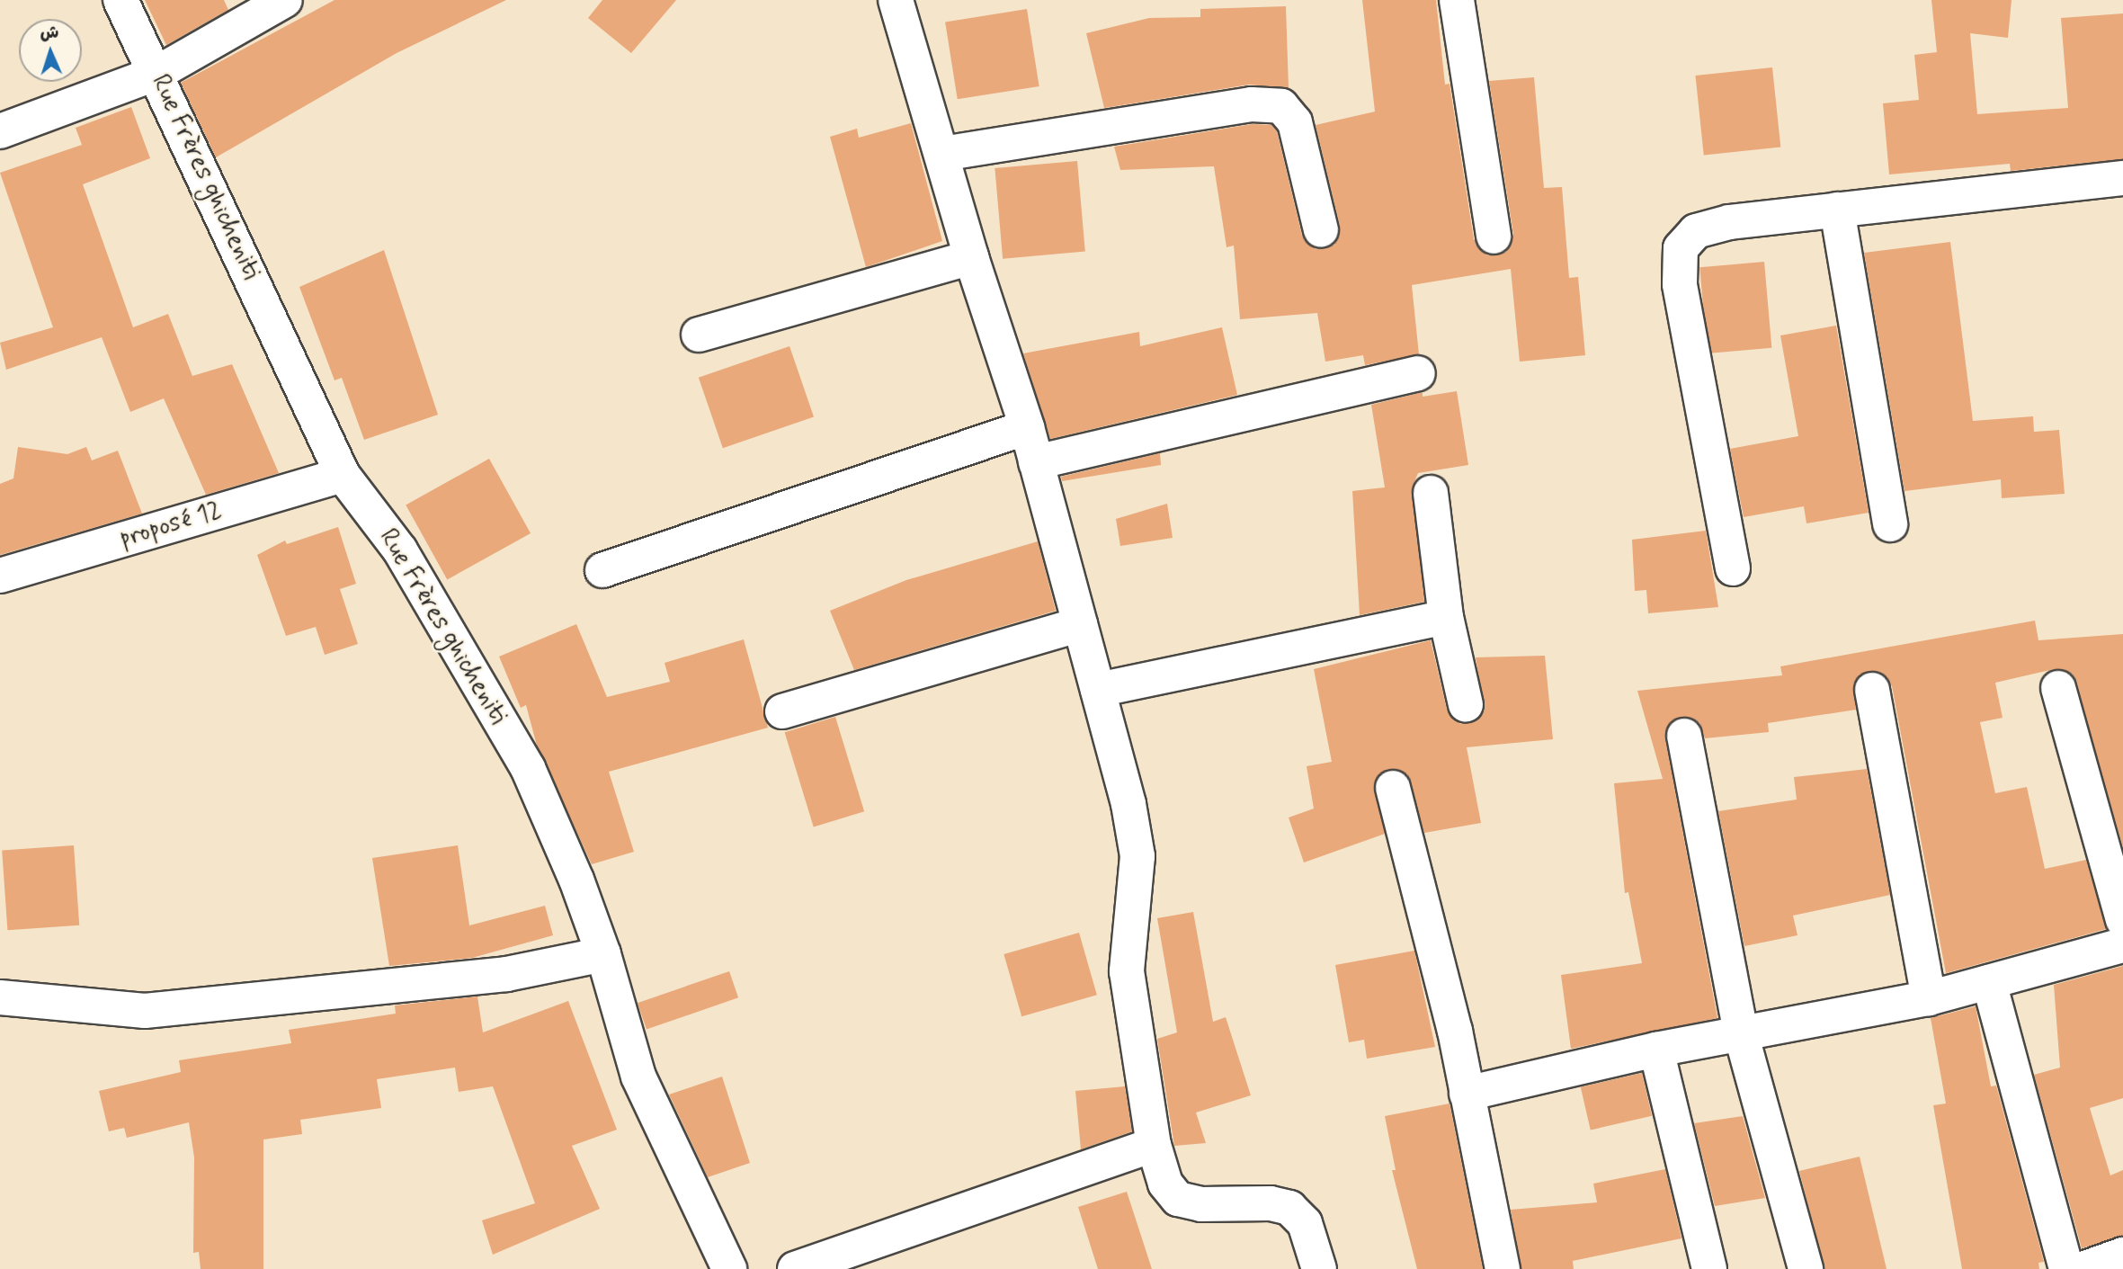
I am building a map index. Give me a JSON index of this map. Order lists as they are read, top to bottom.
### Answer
{
  "streets": {
    "street": ["Rue Frères ghicheniti", "proposé 12"]
  },
  "crossings": [
    ["Rue Frères ghicheniti", "proposé 12"]
  ],
  "north": "top"
}
